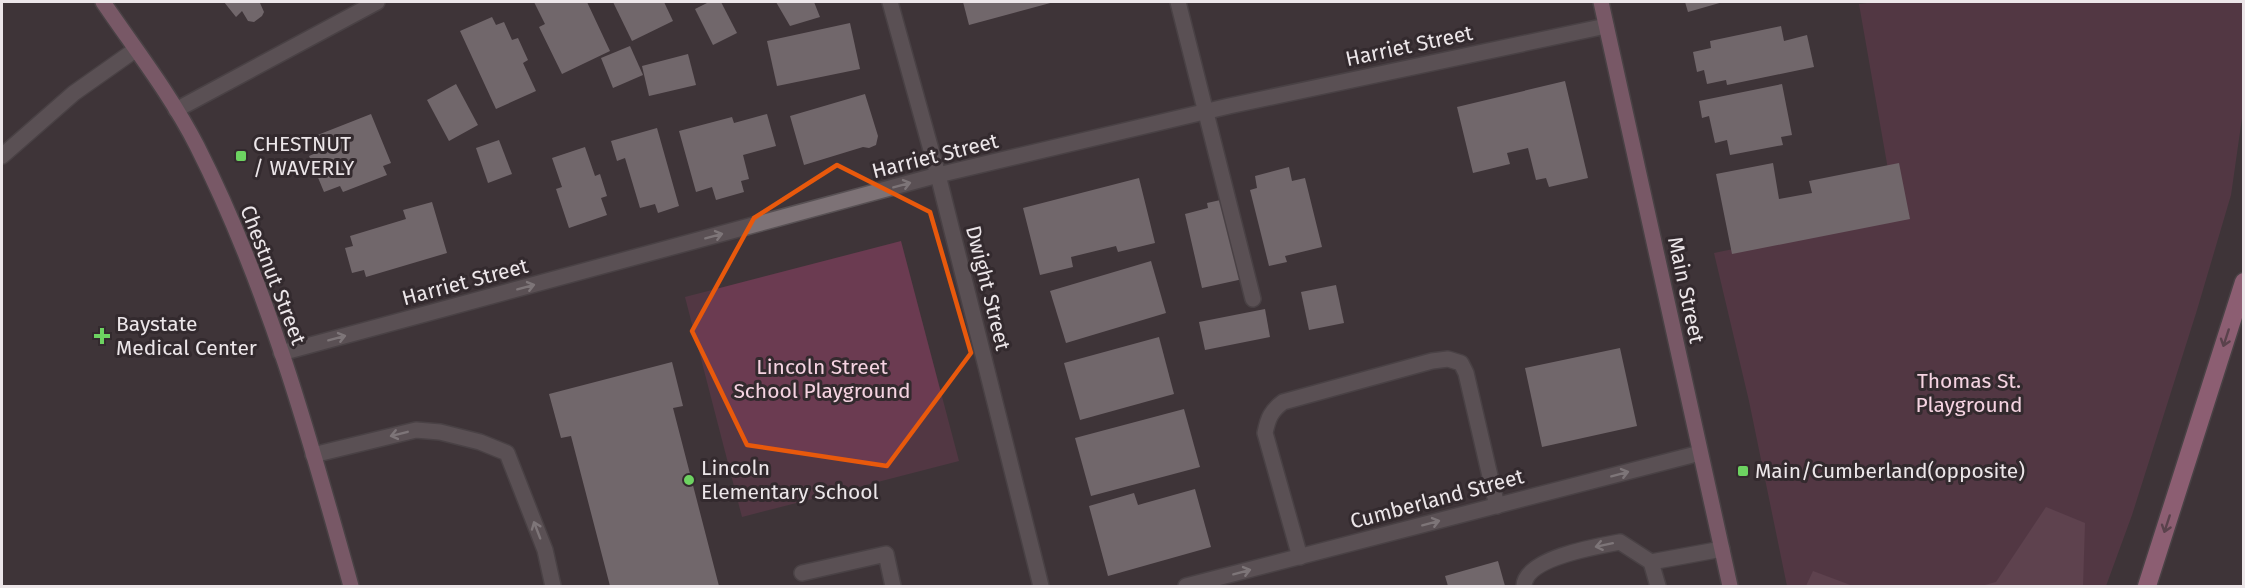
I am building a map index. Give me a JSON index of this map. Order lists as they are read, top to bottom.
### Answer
{
  "streets": {
    "main road": ["Chestnut Street", "Main Street"],
    "street": ["Harriet Street", "Dwight Street", "Cumberland Street"]
  },
  "crossings": [
    ["Harriet Street", "Chestnut Street"],
    ["Harriet Street", "Dwight Street"],
    ["Harriet Street", "Main Street"],
    ["Main Street", "Cumberland Street"]
  ],
  "one_way": ["Harriet Street", "Cumberland Street"],
  "parks": ["Lincoln Street School Playground", "Thomas St. Playground"],
  "places": {
    "transit": ["CHESTNUT / WAVERLY", "Main/Cumberland(opposite)"],
    "health": ["Baystate Medical Center"],
    "other": ["Lincoln Elementary School"]
  }
}
